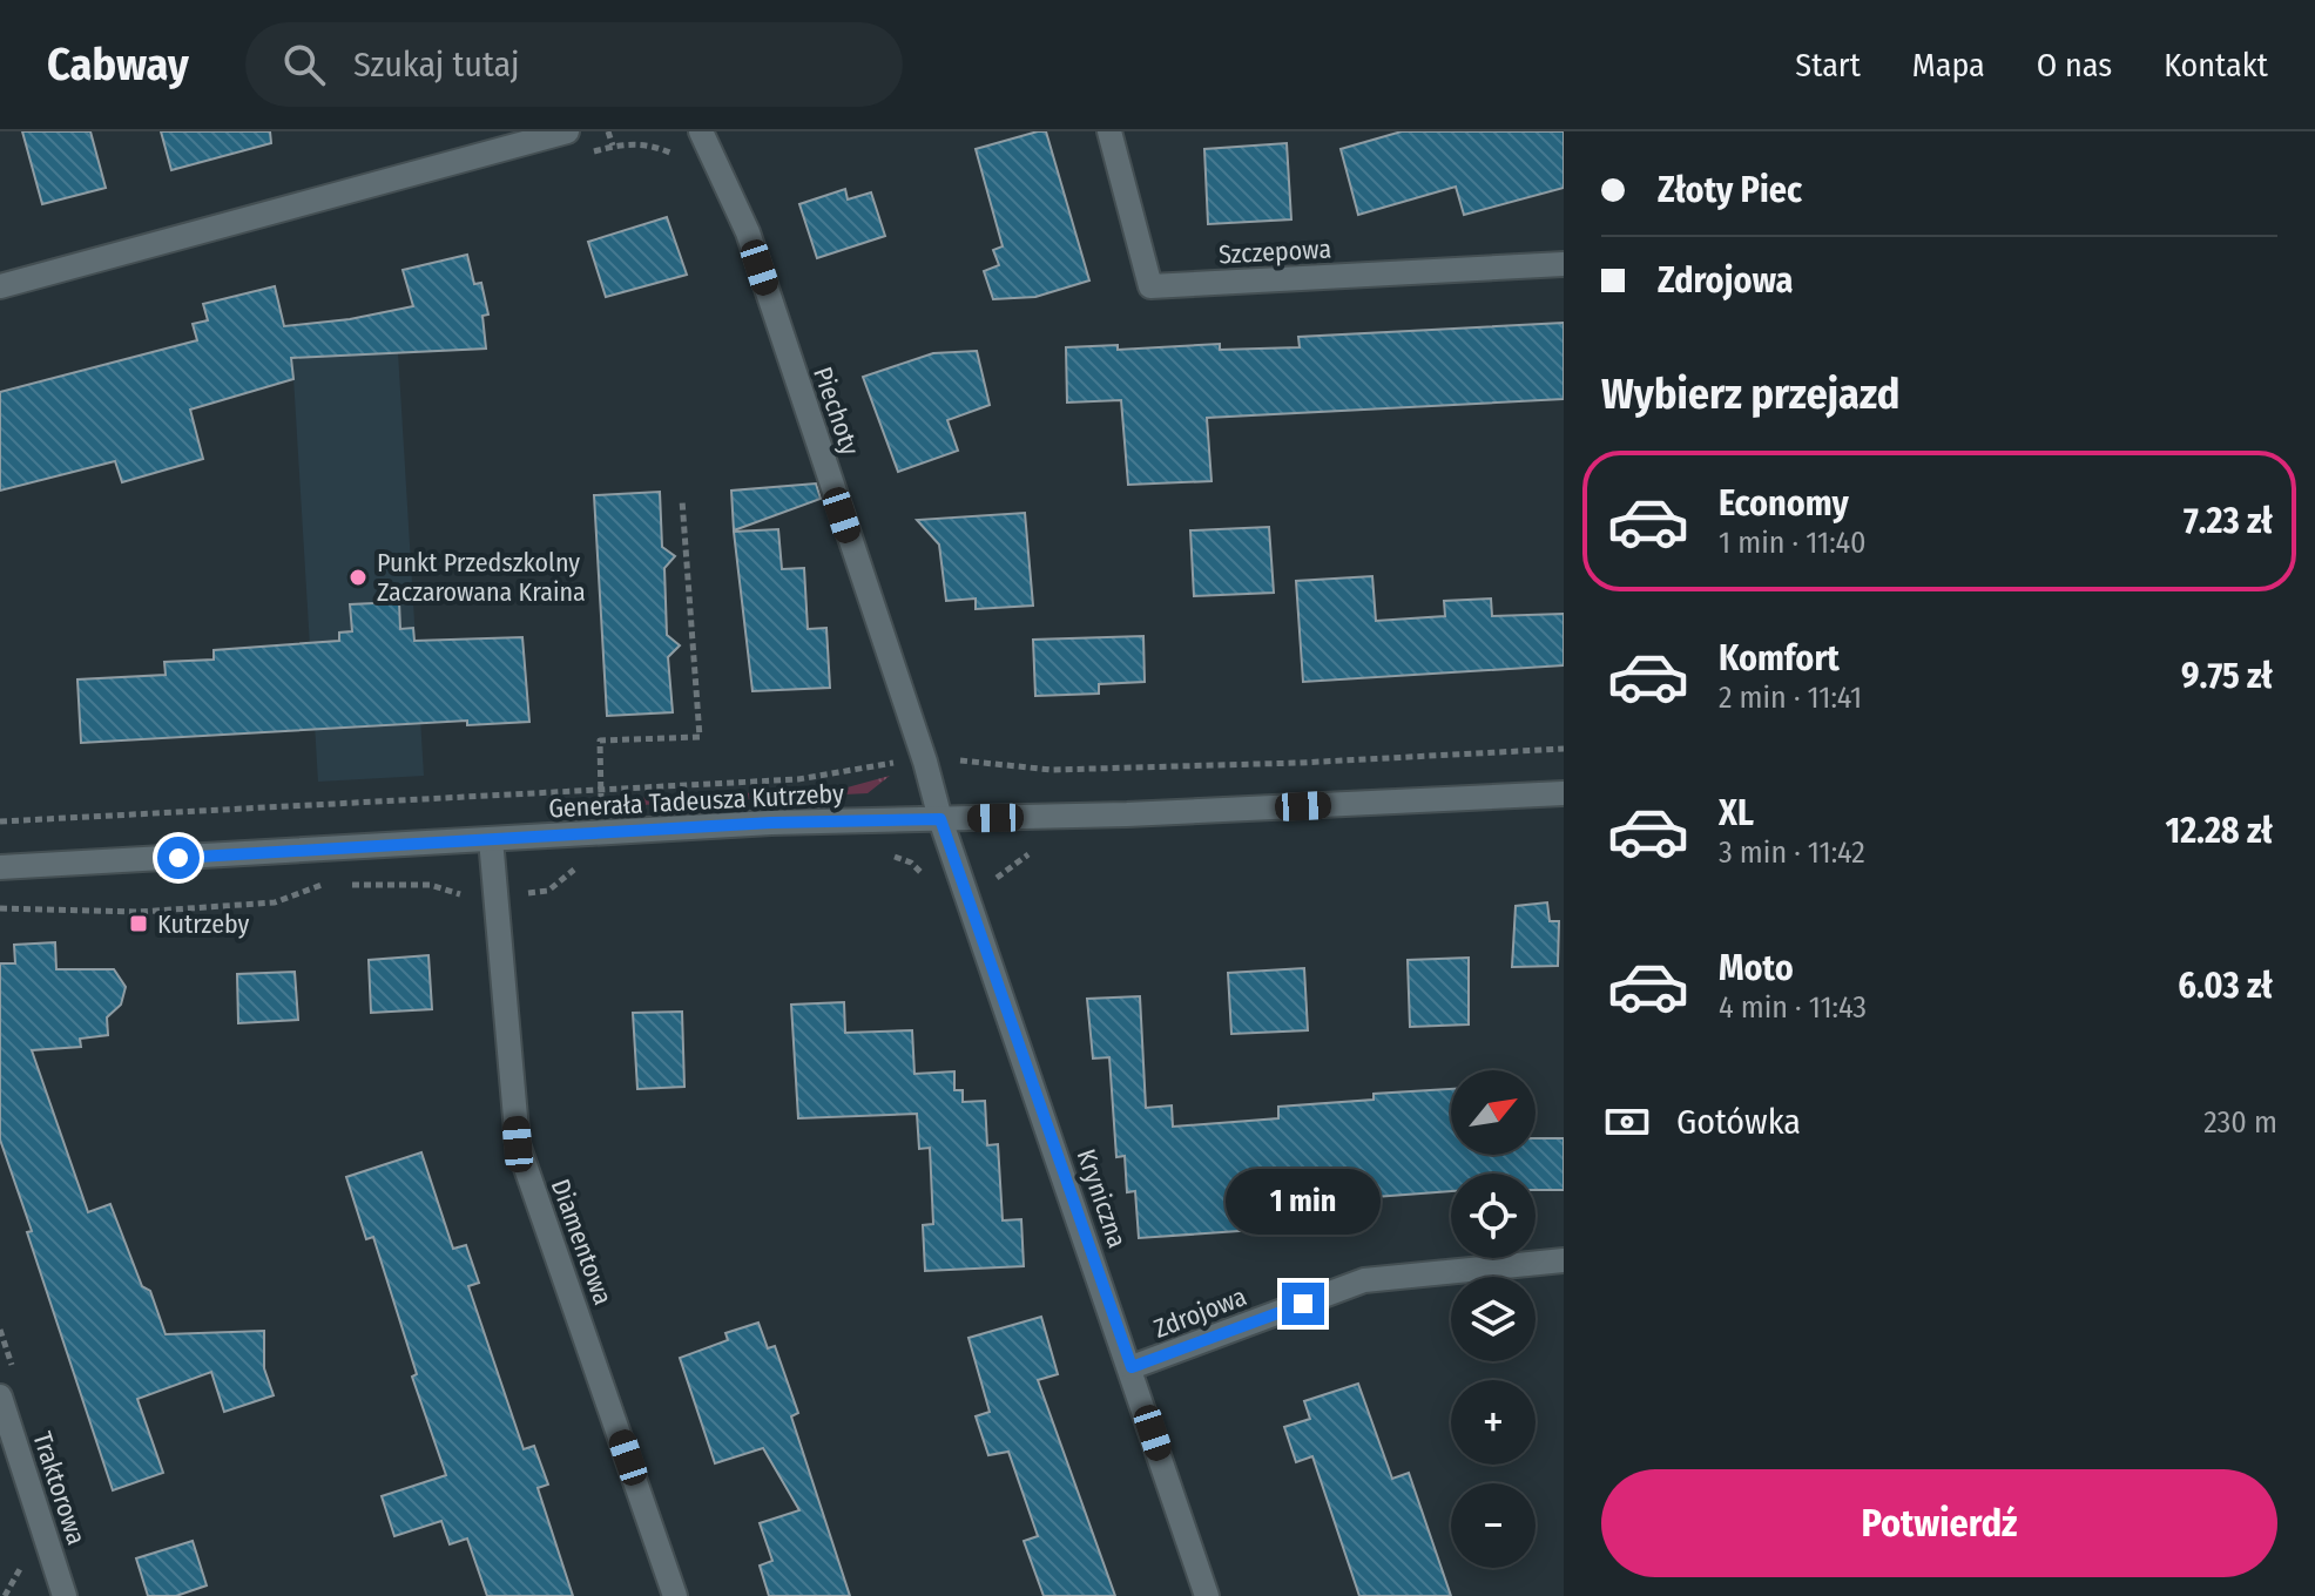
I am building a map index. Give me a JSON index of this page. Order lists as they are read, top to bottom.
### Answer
{
  "streets": {
    "street": [
      "Szczepowa",
      "Piechoty",
      "Generała Tadeusza Kutrzeby",
      "Kryniczna",
      "Diamentowa",
      "Zdrojowa",
      "Traktorowa"
    ]
  },
  "crossings": [
    ["Piechoty", "Generała Tadeusza Kutrzeby"],
    ["Piechoty", "Kryniczna"],
    ["Generała Tadeusza Kutrzeby", "Kryniczna"],
    ["Generała Tadeusza Kutrzeby", "Diamentowa"],
    ["Kryniczna", "Zdrojowa"]
  ],
  "places": {
    "other": ["Punkt Przedszkolny Zaczarowana Kraina"],
    "transit": ["Kutrzeby"]
  },
  "north": "top right",
  "page": {
    "header": "Cabway",
    "search": "Szukaj tutaj",
    "nav": [
      "Start",
      "Mapa",
      "O nas",
      "Kontakt"
    ],
    "banner": ["Złoty Piec", "Zdrojowa"],
    "heading": "Wybierz przejazd",
    "list": [
      {
        "name": "Economy",
        "note": "1 min · 11:40",
        "value": "7.23 zł"
      },
      {
        "name": "Komfort",
        "note": "2 min · 11:41",
        "value": "9.75 zł"
      },
      {
        "name": "XL",
        "note": "3 min · 11:42",
        "value": "12.28 zł"
      },
      {
        "name": "Moto",
        "note": "4 min · 11:43",
        "value": "6.03 zł"
      }
    ],
    "map_buttons": ["+", "−"],
    "pay": ["Gotówka", "230 m"],
    "bubble": "1 min",
    "buttons": "Potwierdź"
  }
}
